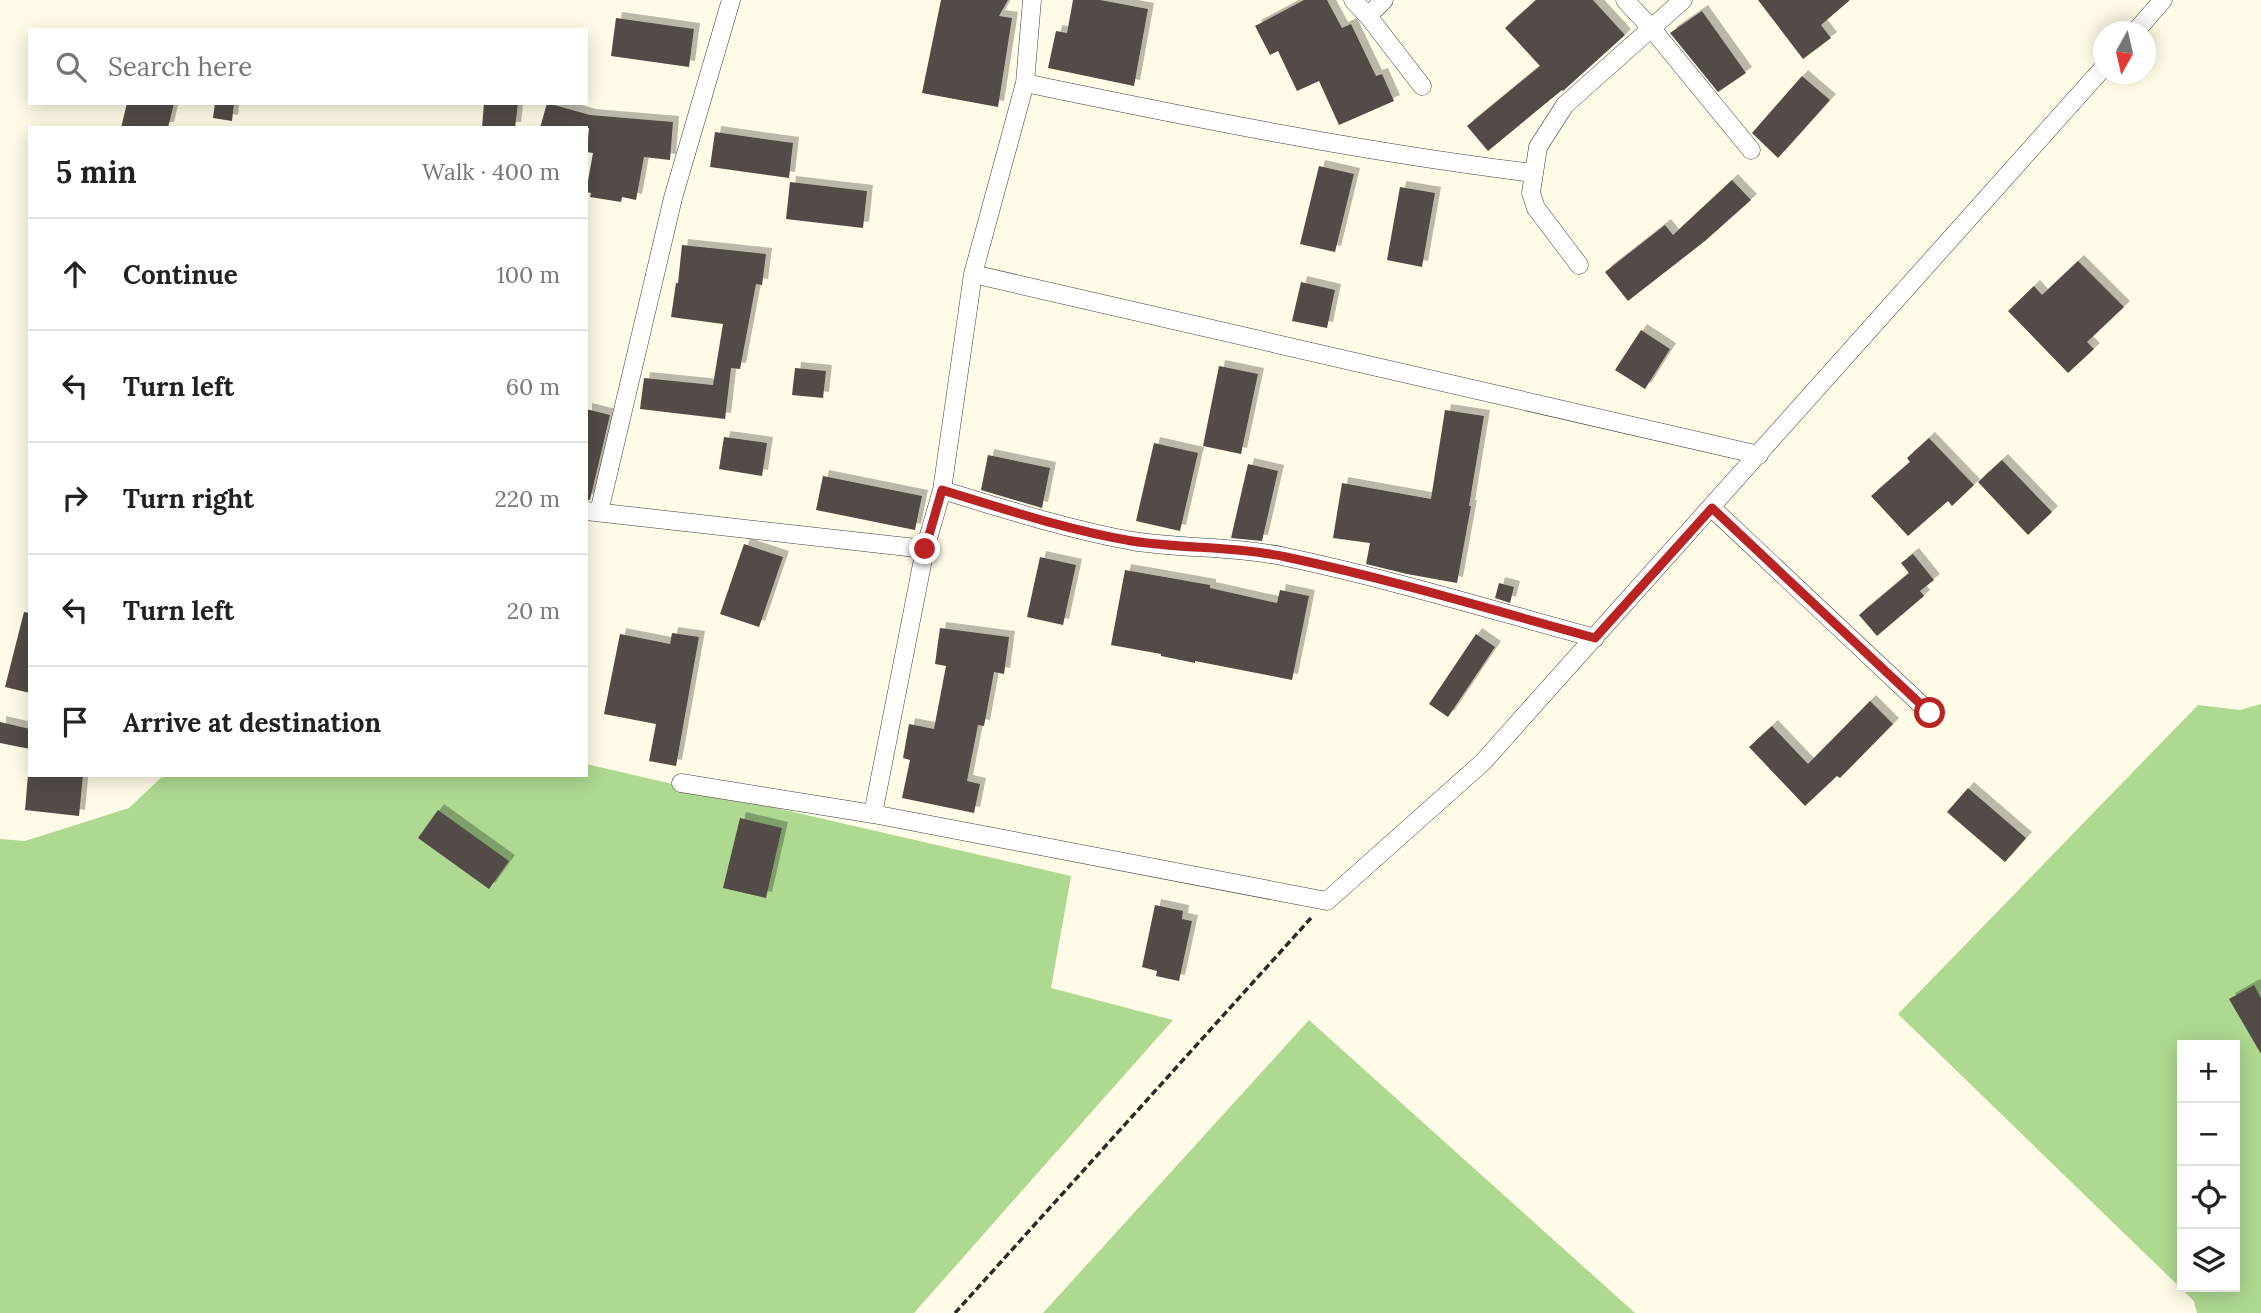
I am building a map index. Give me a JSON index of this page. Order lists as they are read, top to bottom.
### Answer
{
  "north": "bottom",
  "page": {
    "search": "Search here",
    "heading": ["5 min", "Walk · 400 m"],
    "list": [
      ["Continue", "100 m"],
      ["Turn left", "60 m"],
      ["Turn right", "220 m"],
      ["Turn left", "20 m"],
      "Arrive at destination"
    ],
    "map_buttons": ["+", "−"]
  }
}
